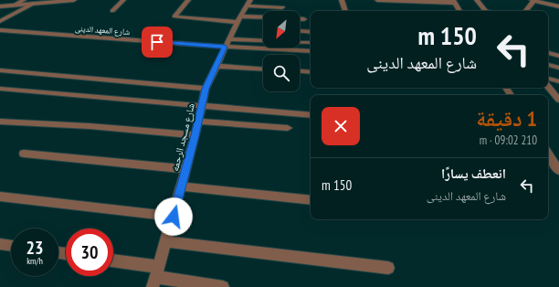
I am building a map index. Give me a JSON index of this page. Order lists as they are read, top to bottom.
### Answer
{
  "streets": {
    "street": ["شارع المعهد الدينى", "شارع مسجد الرحمه"]
  },
  "crossings": [
    ["شارع المعهد الدينى", "شارع مسجد الرحمه"]
  ],
  "north": "bottom left",
  "page": {
    "turn": ["150 m", "شارع المعهد الدينى"],
    "heading": ["1 دقيقة", "210 m · 09:02"],
    "list": [
      {
        "name": "انعطف يسارًا",
        "note": "شارع المعهد الدينى",
        "value": "150 m"
      }
    ],
    "speed": "23 km/h",
    "limit": "30"
  }
}
